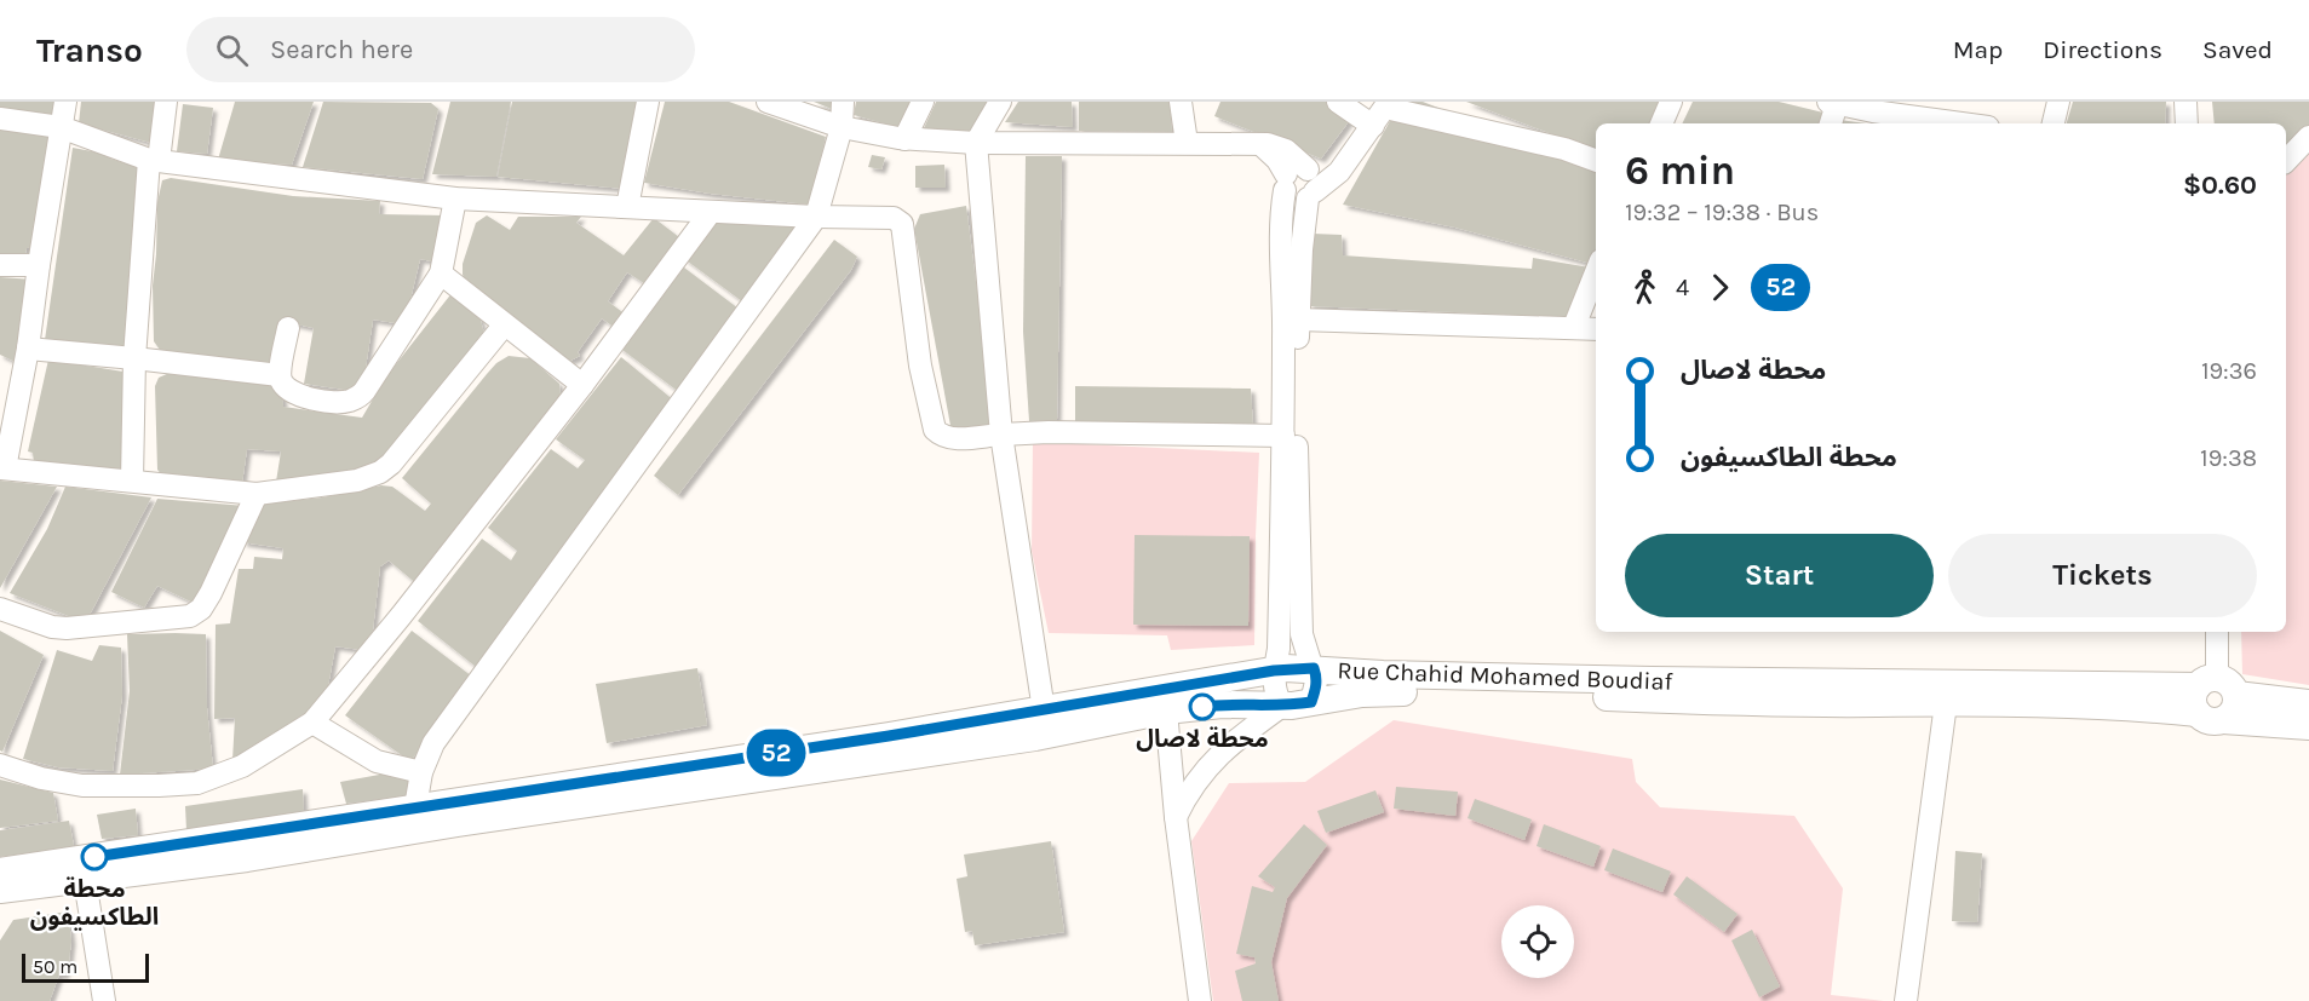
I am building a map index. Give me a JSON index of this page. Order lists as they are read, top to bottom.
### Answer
{
  "streets": {
    "main road": ["Rue Chahid Mohamed Boudiaf"]
  },
  "places": ["محطة لاصال", "محطة الطاكسيفون"],
  "lines": ["bus line 52"],
  "scale_bar": "50 m",
  "page": {
    "header": "Transo",
    "search": "Search here",
    "nav": ["Map", "Directions", "Saved"],
    "on_map": "52",
    "heading": ["6 min", "19:32 – 19:38 · Bus", "$0.60"],
    "legs": ["4", "52"],
    "list": [
      {
        "name": "محطة لاصال",
        "value": "19:36"
      },
      {
        "name": "محطة الطاكسيفون",
        "value": "19:38"
      }
    ],
    "buttons": ["Start", "Tickets"],
    "scale": "50 m"
  }
}
